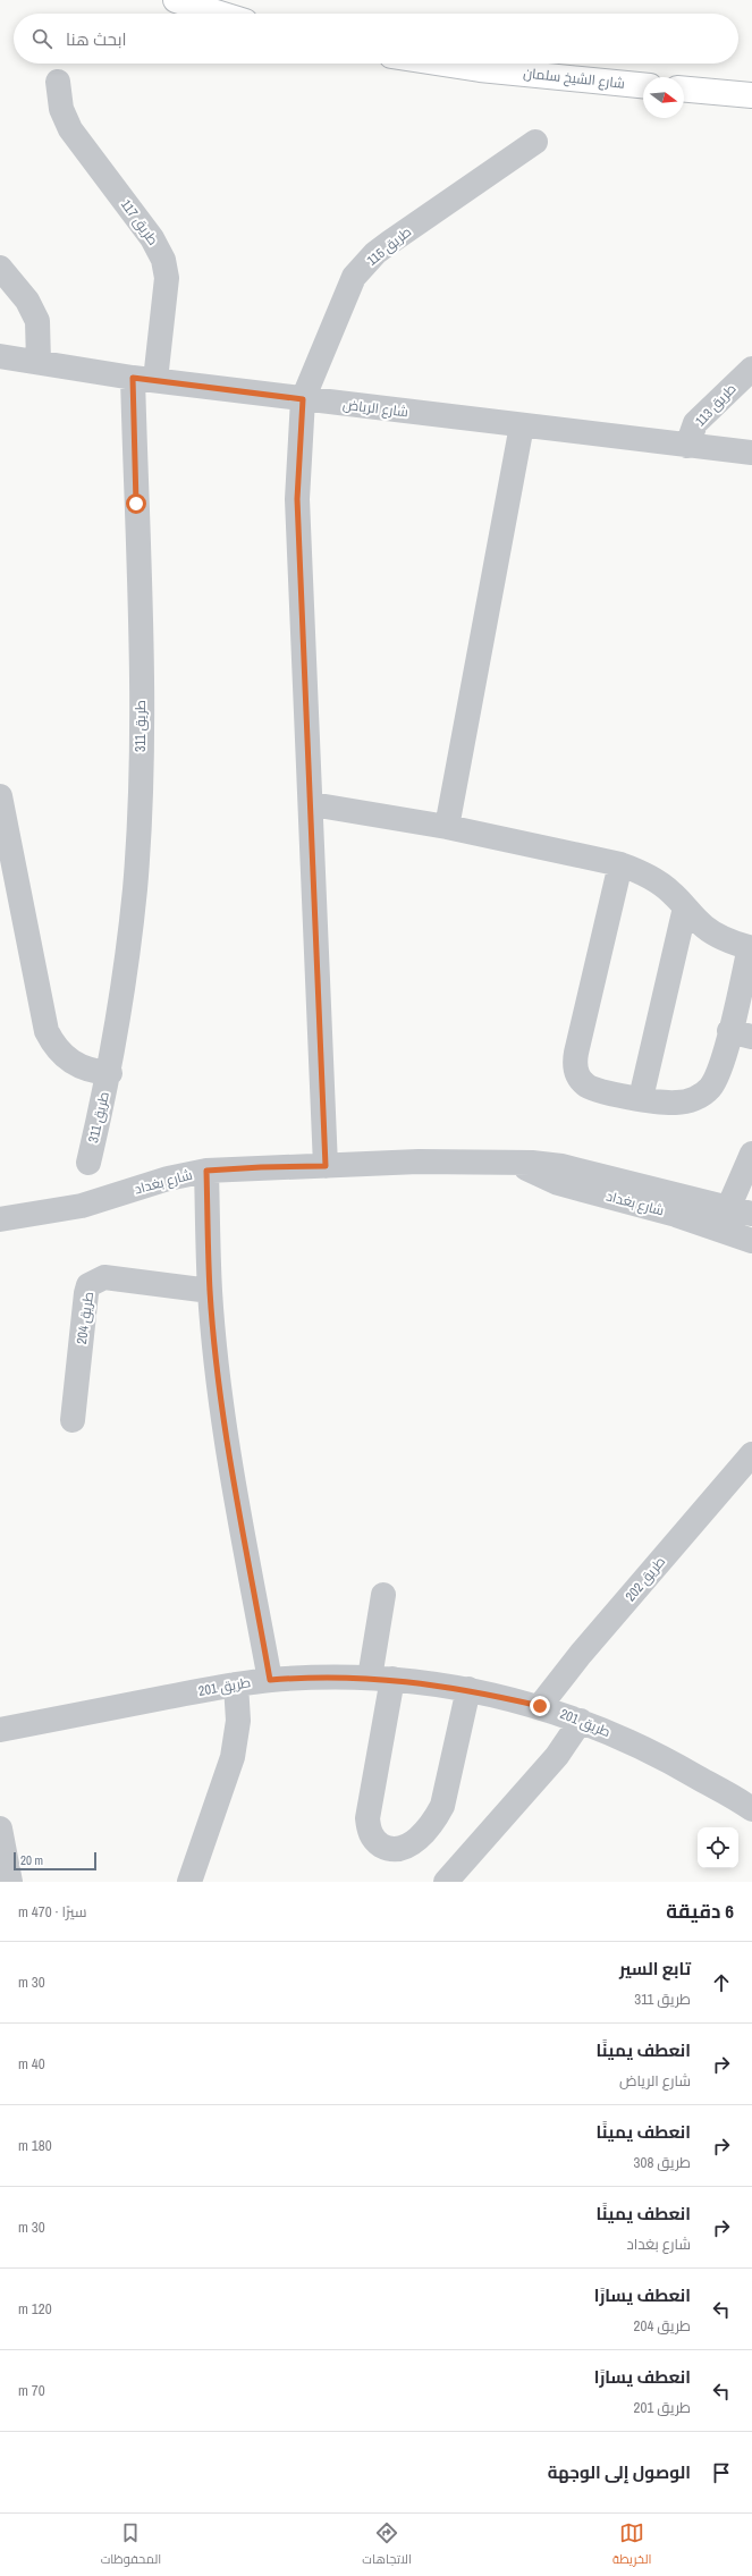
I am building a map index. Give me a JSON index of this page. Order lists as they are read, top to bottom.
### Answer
{
  "streets": {
    "main road": ["شارع الشيخ سلمان"],
    "street": [
      "طريق 117",
      "طريق 115",
      "طريق 113",
      "شارع الرياض",
      "طريق 311",
      "شارع بغداد",
      "طريق 204",
      "طريق 202",
      "طريق 201"
    ]
  },
  "crossings": [
    ["طريق 117", "شارع الرياض"],
    ["طريق 117", "طريق 311"],
    ["طريق 115", "شارع الرياض"],
    ["طريق 115", "شارع بغداد"],
    ["طريق 113", "شارع الرياض"],
    ["شارع الرياض", "طريق 311"],
    ["طريق 202", "طريق 201"]
  ],
  "scale_bar": "20 m",
  "north": "right",
  "page": {
    "search": "ابحث هنا",
    "scale": "20 m",
    "heading": ["6 دقيقة", "سيرًا · 470 m"],
    "list": [
      ["تابع السير", "طريق 311", "30 m"],
      ["انعطف يمينًا", "شارع الرياض", "40 m"],
      ["انعطف يمينًا", "طريق 308", "180 m"],
      ["انعطف يمينًا", "شارع بغداد", "30 m"],
      ["انعطف يسارًا", "طريق 204", "120 m"],
      ["انعطف يسارًا", "طريق 201", "70 m"],
      "الوصول إلى الوجهة"
    ],
    "nav": ["الخريطة", "الاتجاهات", "المحفوظات"]
  }
}
